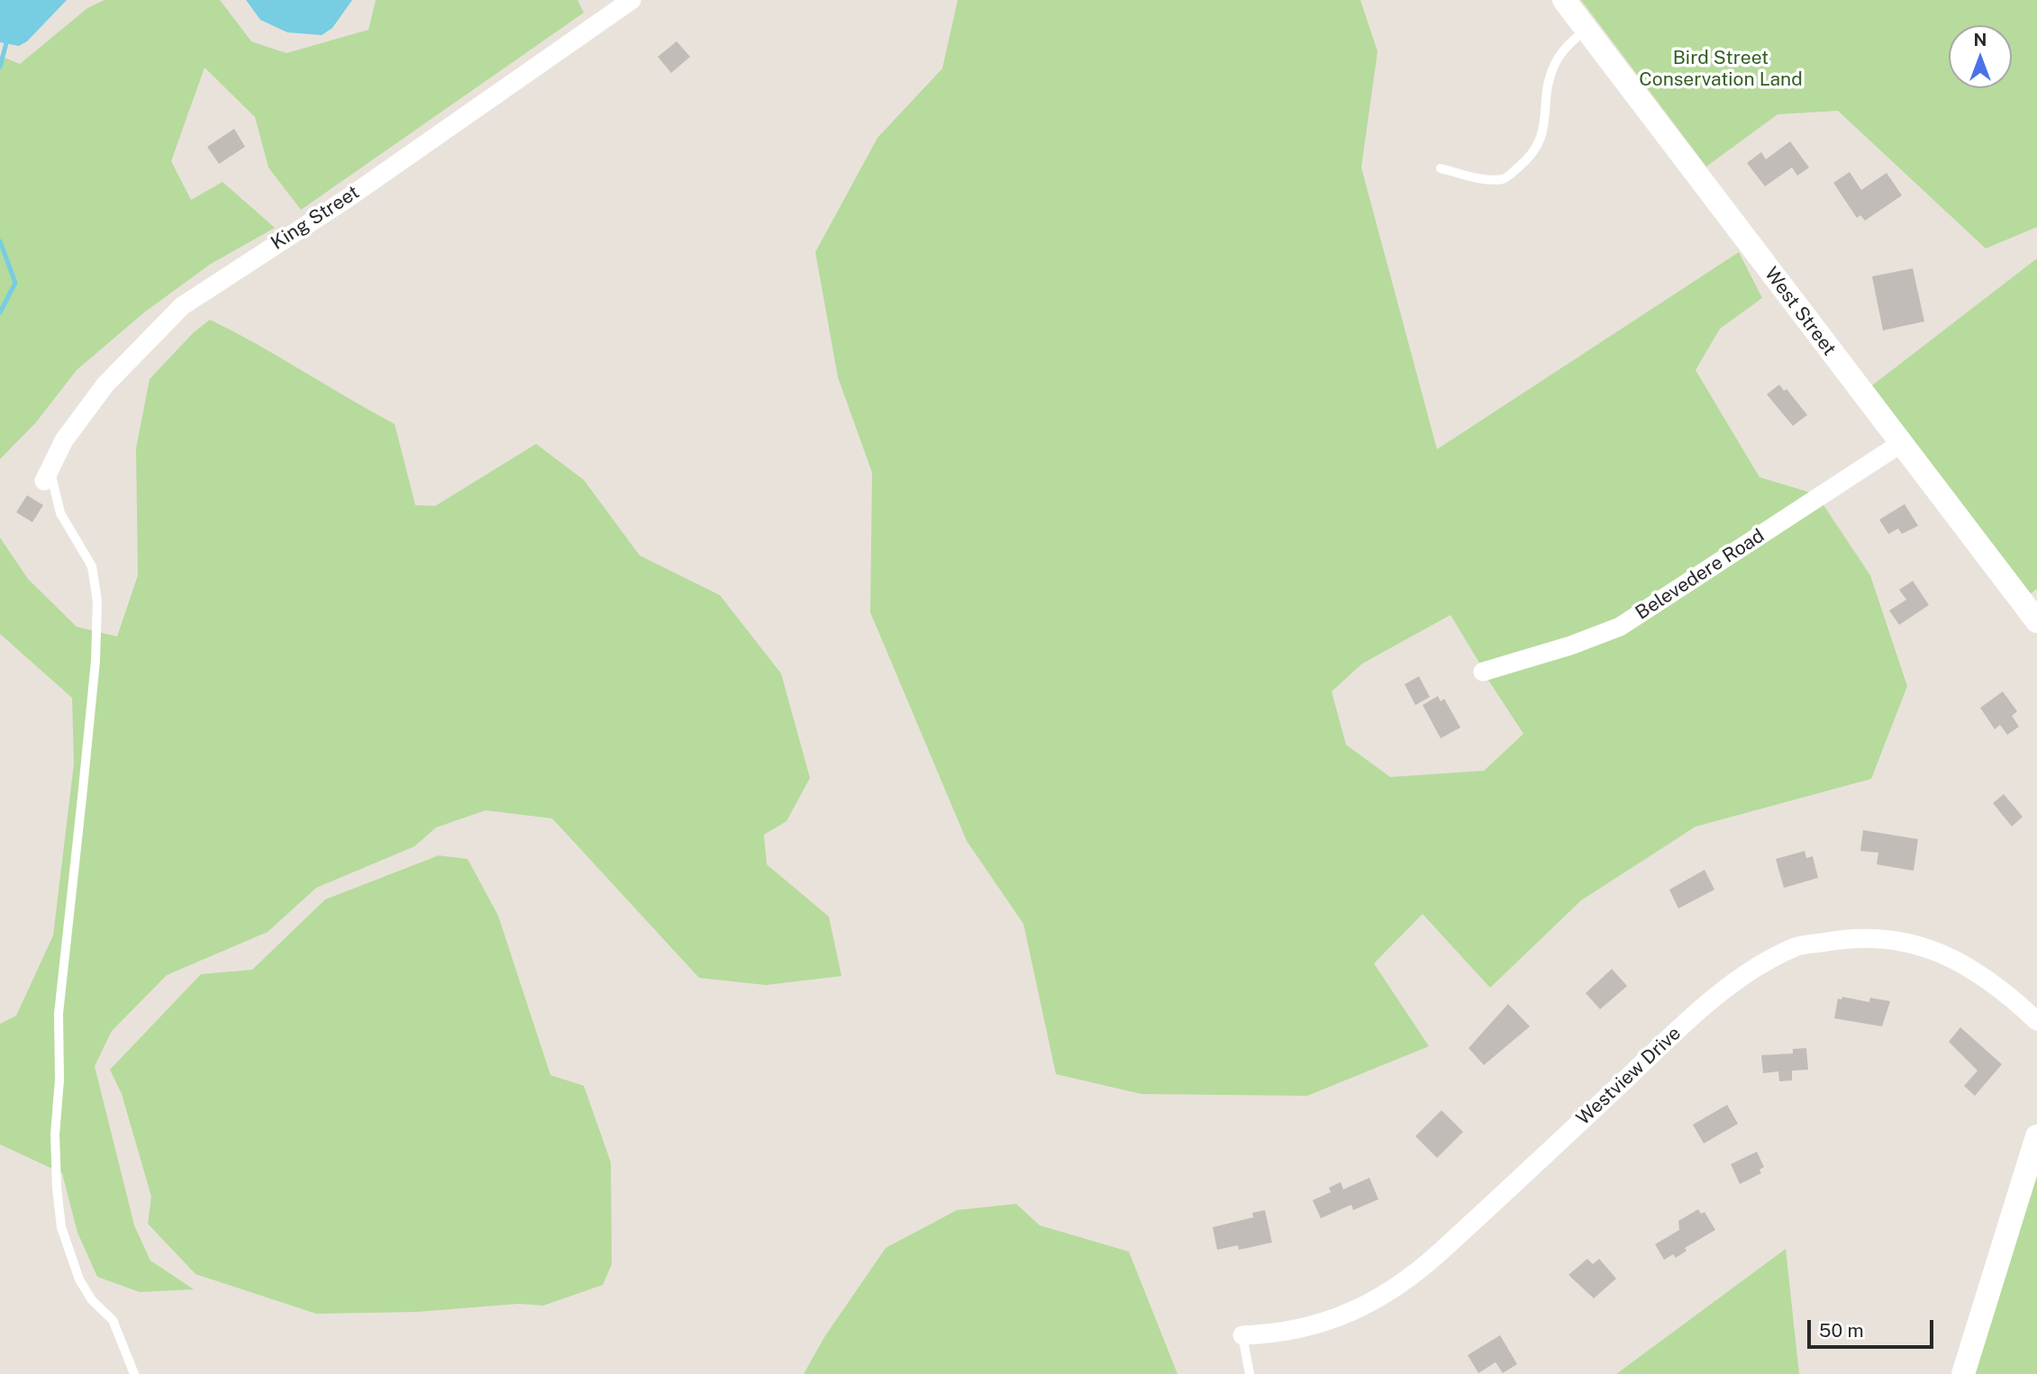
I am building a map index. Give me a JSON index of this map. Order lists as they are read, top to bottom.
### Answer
{
  "streets": {
    "street": [
      "King Street",
      "West Street",
      "Belevedere Road",
      "Westview Drive"
    ]
  },
  "crossings": [
    ["West Street", "Belevedere Road"]
  ],
  "parks": ["Bird Street Conservation Land"],
  "scale_bar": "50 m",
  "north": "top"
}
